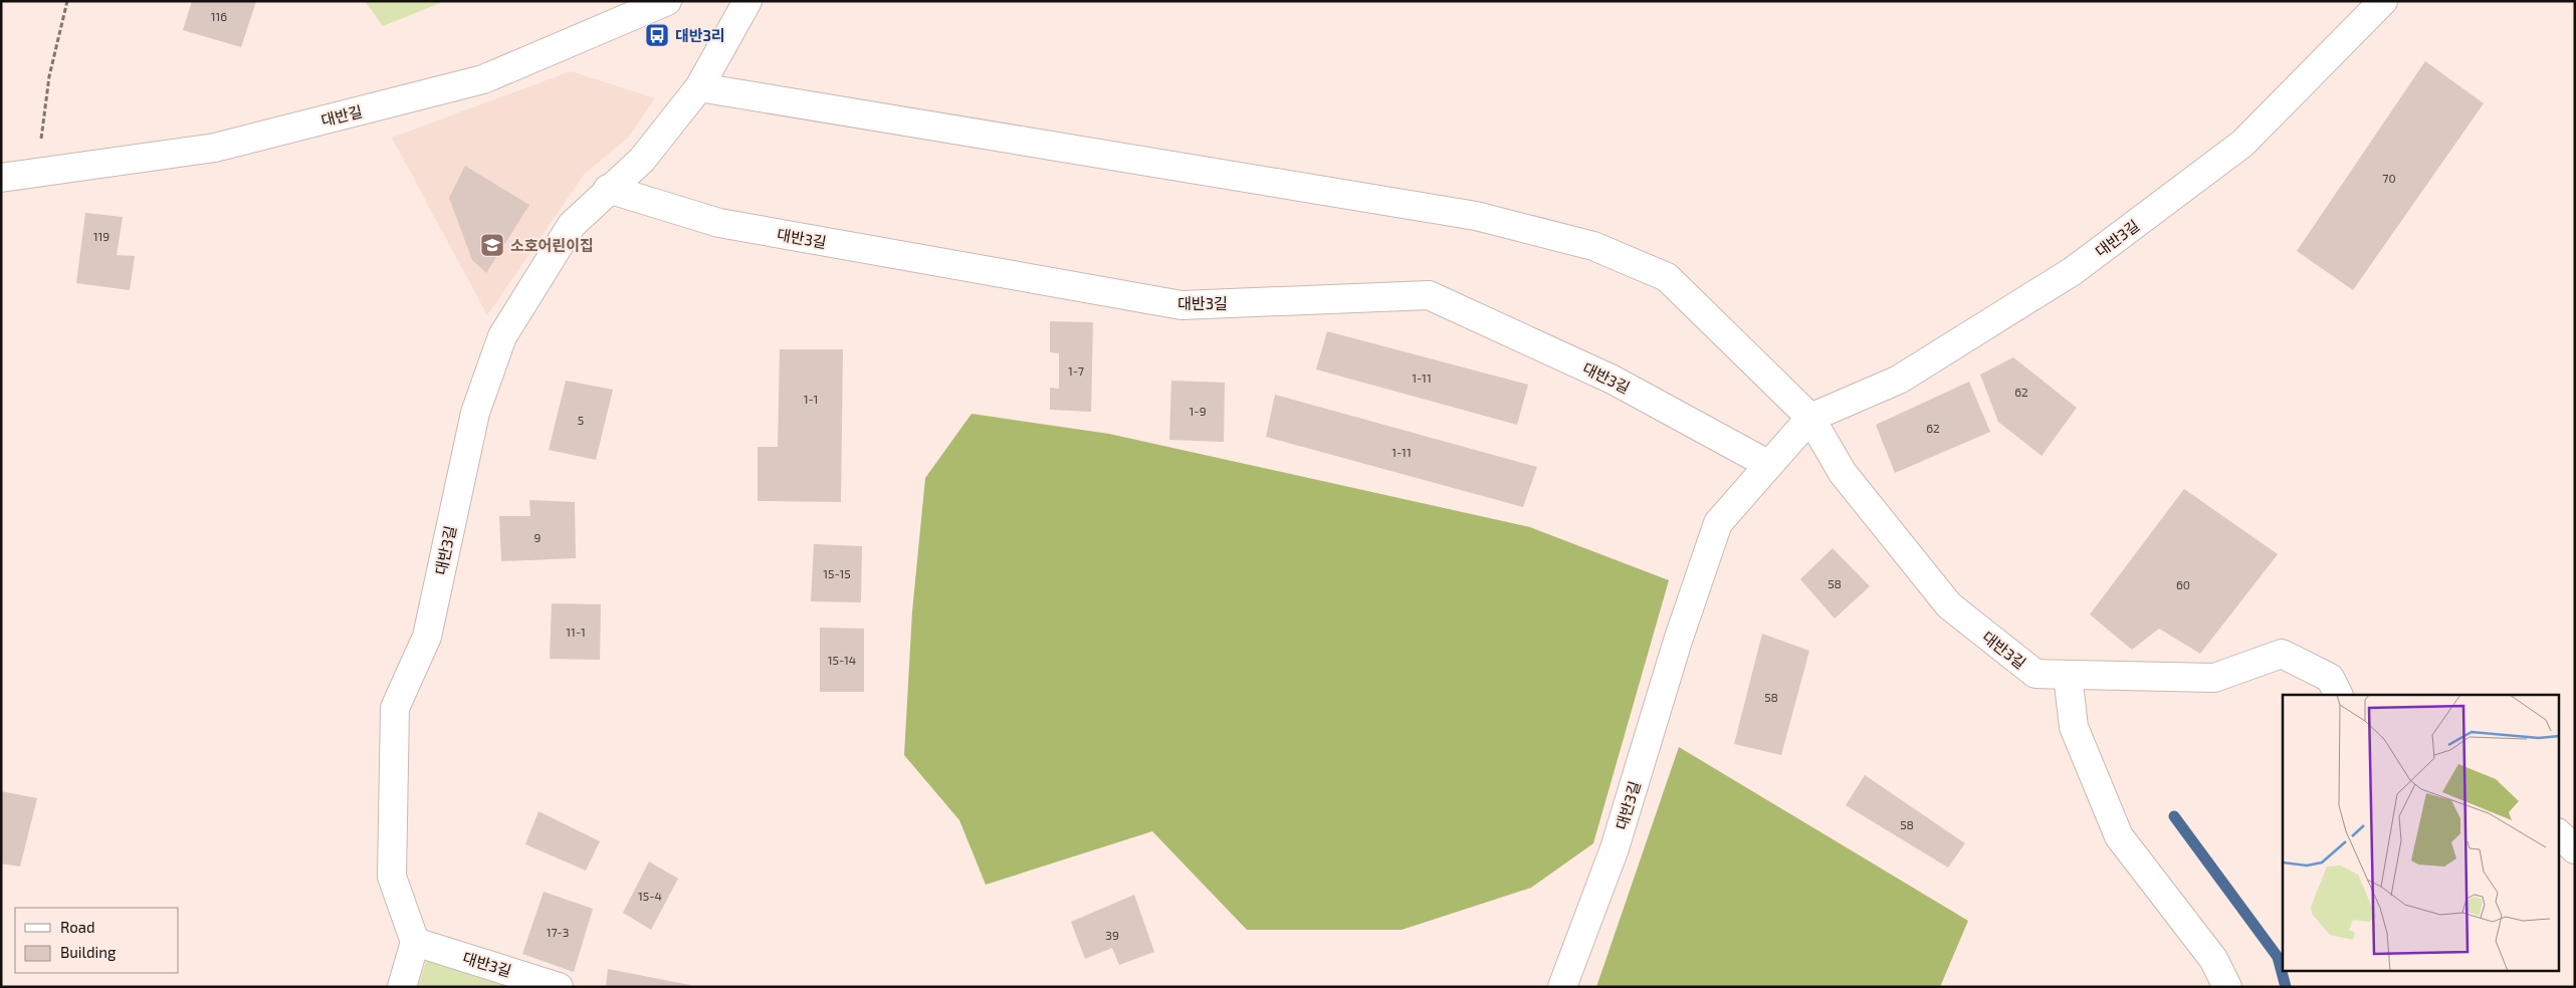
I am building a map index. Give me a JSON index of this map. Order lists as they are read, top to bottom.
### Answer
{
  "streets": {
    "street": ["대반길", "대반3길"]
  },
  "places": {
    "bus stop": ["대반3리"],
    "school or university": ["소호어린이집"]
  },
  "house_numbers": [
    "116",
    "70",
    "119",
    "1-7",
    "1-11",
    "62",
    "1-1",
    "1-9",
    "5",
    "62",
    "1-11",
    "9",
    "15-15",
    "58",
    "60",
    "11-1",
    "15-14",
    "58",
    "58",
    "15-4",
    "17-3",
    "39"
  ],
  "legend": ["Road", "Building"]
}
